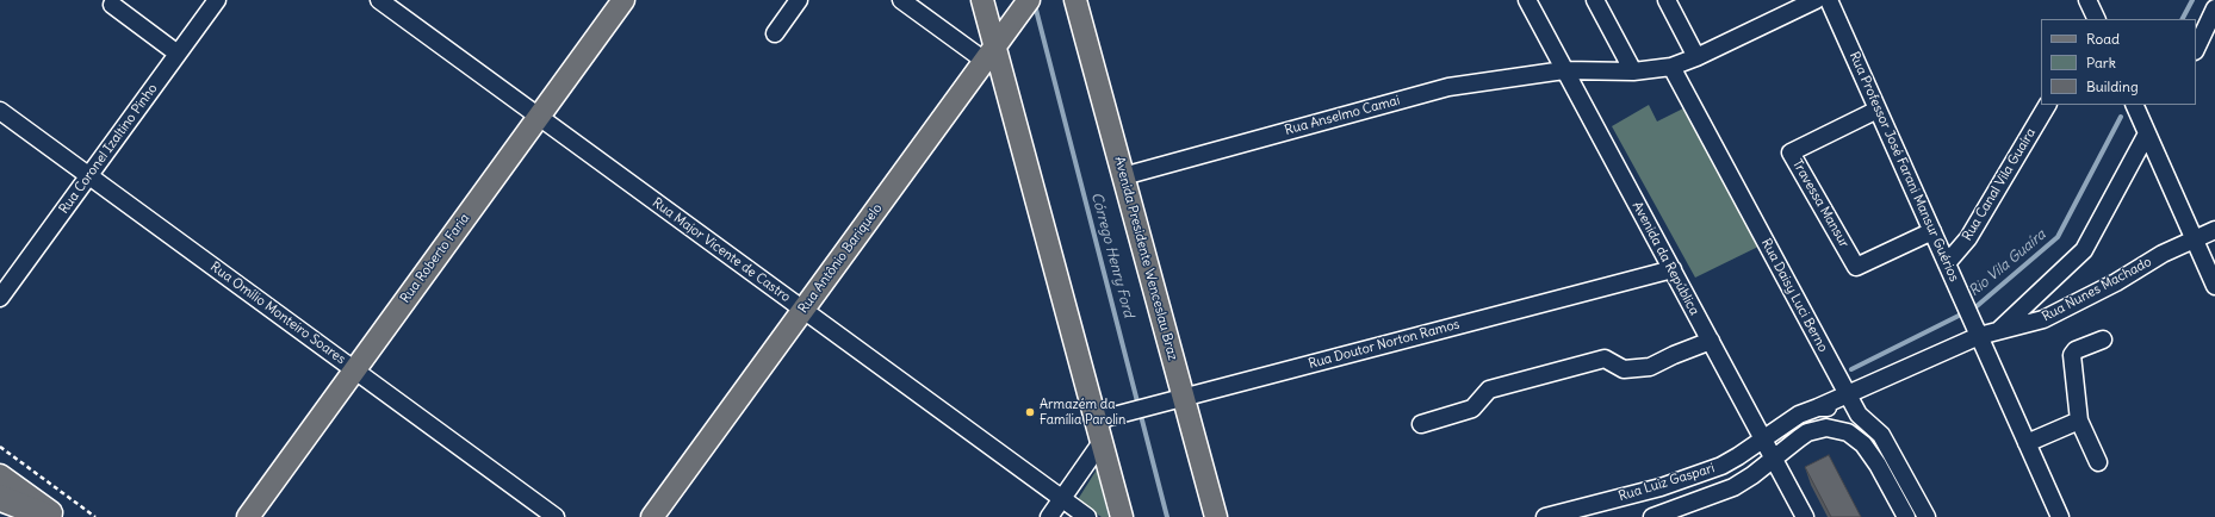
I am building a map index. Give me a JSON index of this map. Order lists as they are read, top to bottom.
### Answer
{
  "streets": {
    "main road": ["Rua Roberto Faria", "Rua Antônio Bariquelo", "Avenida Presidente Wenceslau Braz"],
    "street": [
      "Rua Anselmo Camai",
      "Rua Coronel Izaltino Pinho",
      "Rua Professor José Farani Mansur Guérios",
      "Rua Canal Vila Guaíra",
      "Travessa Mansur",
      "Rua Major Vicente de Castro",
      "Avenida da República",
      "Rua Nunes Machado",
      "Rua Daisy Luci Berno",
      "Rua Omílio Monteiro Soares",
      "Rua Doutor Norton Ramos",
      "Rua Luiz Gaspari"
    ]
  },
  "crossings": [
    ["Rua Anselmo Camai", "Avenida Presidente Wenceslau Braz"],
    ["Rua Anselmo Camai", "Avenida da República"],
    ["Rua Anselmo Camai", "Rua Daisy Luci Berno"],
    ["Rua Coronel Izaltino Pinho", "Rua Omílio Monteiro Soares"],
    ["Rua Professor José Farani Mansur Guérios", "Rua Canal Vila Guaíra"],
    ["Rua Professor José Farani Mansur Guérios", "Travessa Mansur"],
    ["Rua Professor José Farani Mansur Guérios", "Rua Nunes Machado"],
    ["Rua Major Vicente de Castro", "Rua Roberto Faria"],
    ["Rua Major Vicente de Castro", "Rua Antônio Bariquelo"],
    ["Rua Roberto Faria", "Rua Omílio Monteiro Soares"],
    ["Avenida Presidente Wenceslau Braz", "Rua Doutor Norton Ramos"],
    ["Avenida da República", "Rua Doutor Norton Ramos"],
    ["Avenida da República", "Rua Luiz Gaspari"],
    ["Rua Nunes Machado", "Rua Daisy Luci Berno"],
    ["Rua Nunes Machado", "Rua Luiz Gaspari"],
    ["Rua Daisy Luci Berno", "Rua Luiz Gaspari"]
  ],
  "water": ["Córrego Henry Ford", "Rio Vila Guaíra"],
  "places": ["Armazém da Família Parolin"],
  "legend": ["Road", "Park", "Building"]
}
